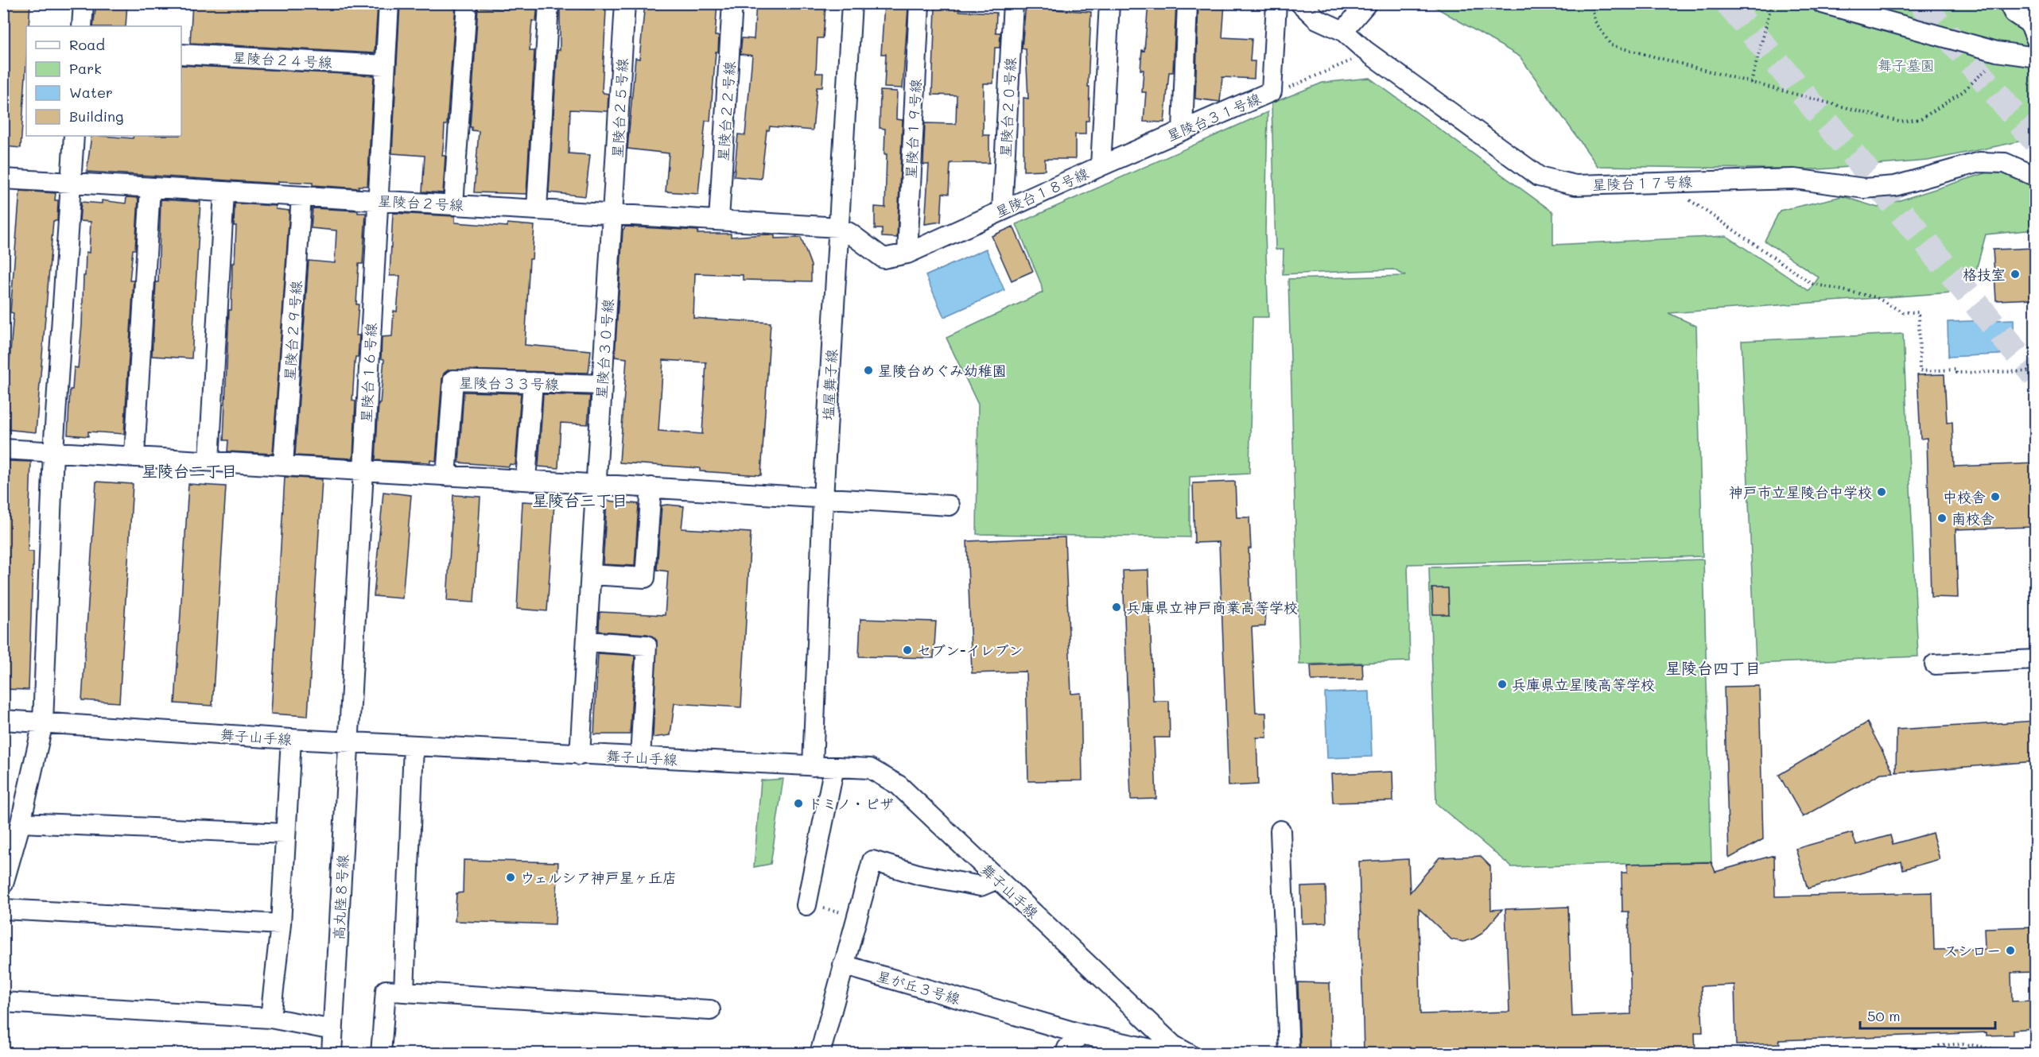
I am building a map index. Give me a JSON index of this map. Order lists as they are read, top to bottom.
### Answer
{
  "streets": {
    "street": [
      "星陵台２４号線",
      "星陵台２０号線",
      "星陵台２５号線",
      "星陵台２２号線",
      "星陵台３１号線",
      "星陵台１９号線",
      "星陵台１７号線",
      "星陵台１８号線",
      "星陵台２号線",
      "星陵台２９号線",
      "星陵台３０号線",
      "星陵台１６号線",
      "星陵台３３号線",
      "塩屋舞子線",
      "舞子山手線",
      "高丸陸８号線",
      "星が丘３号線"
    ]
  },
  "crossings": [
    ["星陵台２４号線", "星陵台１６号線"],
    ["星陵台２０号線", "星陵台１８号線"],
    ["星陵台２５号線", "星陵台２号線"],
    ["星陵台２５号線", "星陵台３０号線"],
    ["星陵台２２号線", "星陵台２号線"],
    ["星陵台３１号線", "星陵台１８号線"],
    ["星陵台１９号線", "星陵台１８号線"],
    ["星陵台１８号線", "星陵台２号線"],
    ["星陵台１８号線", "塩屋舞子線"],
    ["星陵台２号線", "星陵台２９号線"],
    ["星陵台２号線", "星陵台３０号線"],
    ["星陵台２号線", "星陵台１６号線"],
    ["星陵台２号線", "塩屋舞子線"],
    ["星陵台３０号線", "星陵台３３号線"],
    ["星陵台３０号線", "舞子山手線"],
    ["星陵台１６号線", "舞子山手線"],
    ["星陵台１６号線", "高丸陸８号線"],
    ["塩屋舞子線", "舞子山手線"],
    ["舞子山手線", "高丸陸８号線"],
    ["舞子山手線", "星が丘３号線"]
  ],
  "districts": ["星陵台二丁目", "星陵台三丁目", "星陵台四丁目"],
  "parks": ["舞子墓園"],
  "places": [
    "格技室",
    "星陵台めぐみ幼稚園",
    "神戸市立星陵台中学校",
    "中校舎",
    "南校舎",
    "兵庫県立神戸商業高等学校",
    "セブン-イレブン",
    "兵庫県立星陵高等学校",
    "ドミノ・ピザ",
    "ウェルシア神戸星ヶ丘店",
    "スシロー"
  ],
  "legend": [
    "Road",
    "Park",
    "Water",
    "Building"
  ],
  "scale_bar": "50 m"
}
